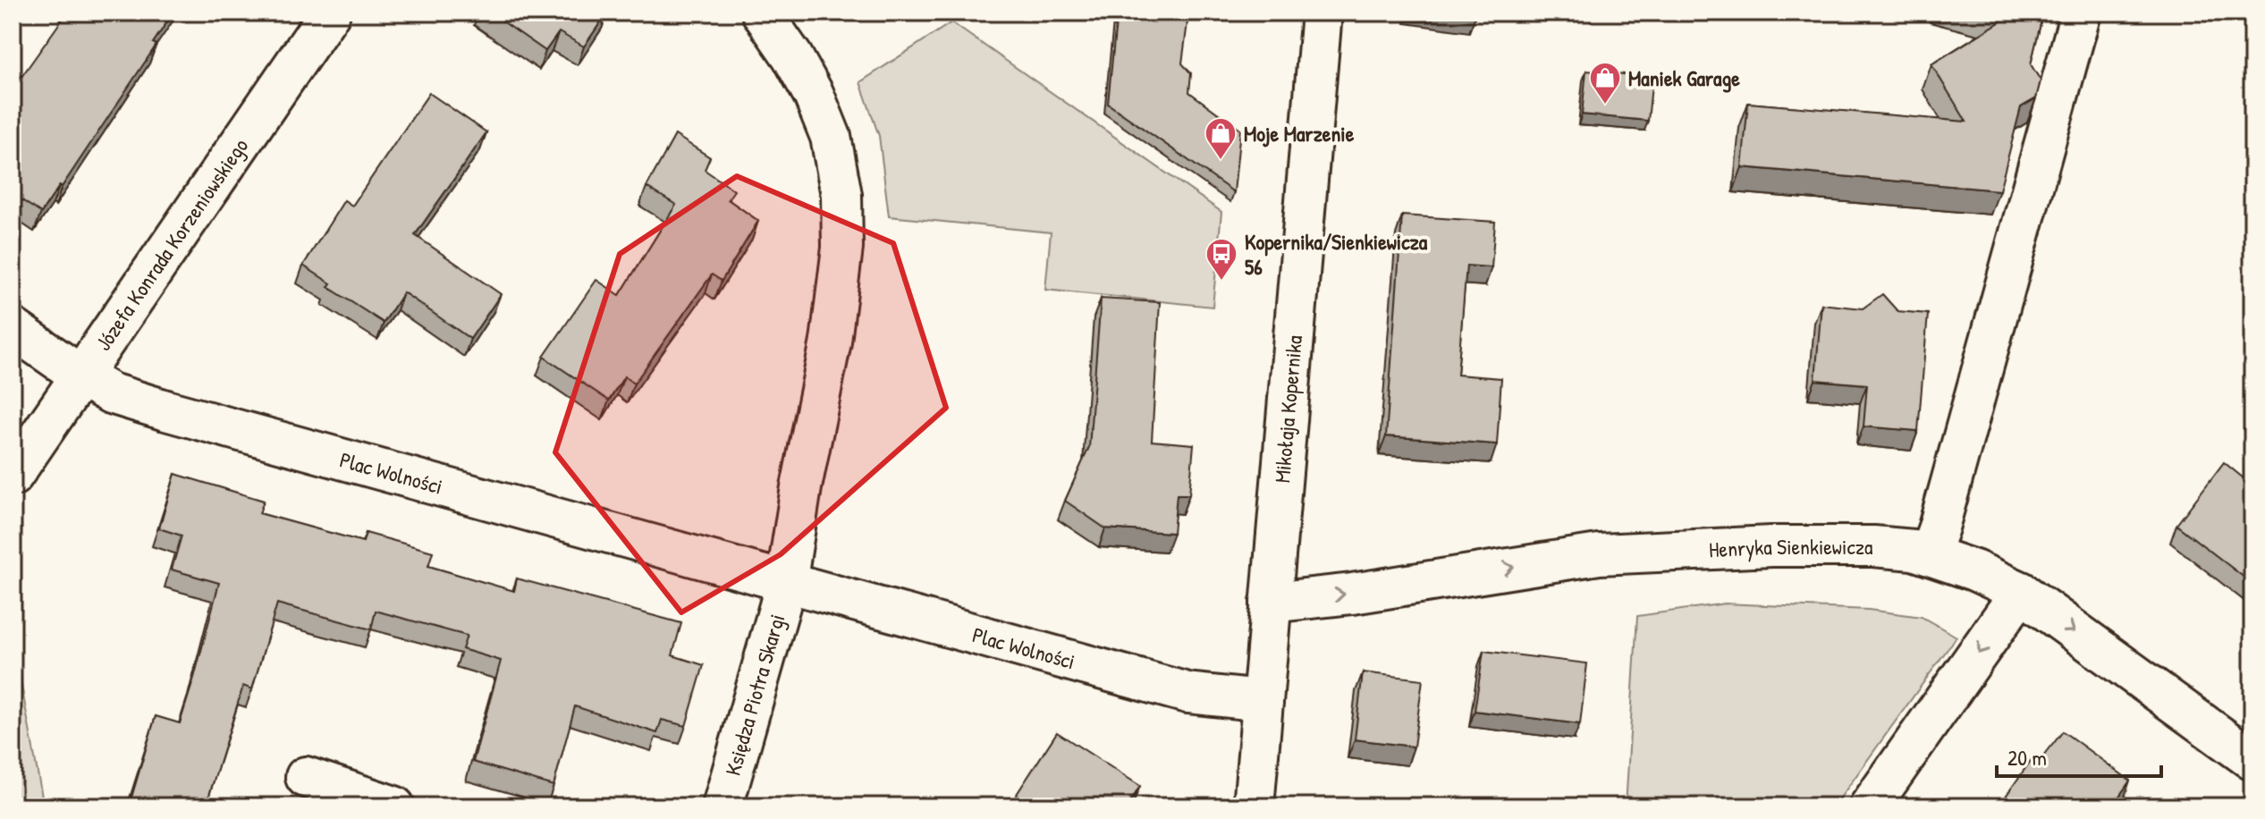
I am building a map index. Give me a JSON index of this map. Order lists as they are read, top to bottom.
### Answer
{
  "streets": {
    "street": [
      "Józefa Konrada Korzeniowskiego",
      "Mikołaja Kopernika",
      "Plac Wolności",
      "Henryka Sienkiewicza",
      "Księdza Piotra Skargi"
    ]
  },
  "crossings": [
    ["Józefa Konrada Korzeniowskiego", "Plac Wolności"],
    ["Mikołaja Kopernika", "Plac Wolności"],
    ["Mikołaja Kopernika", "Henryka Sienkiewicza"],
    ["Plac Wolności", "Księdza Piotra Skargi"]
  ],
  "one_way": ["Henryka Sienkiewicza"],
  "places": {
    "shop": ["Maniek Garage", "Moje Marzenie"],
    "bus stop": ["Kopernika/Sienkiewicza 56"]
  },
  "scale_bar": "20 m"
}
